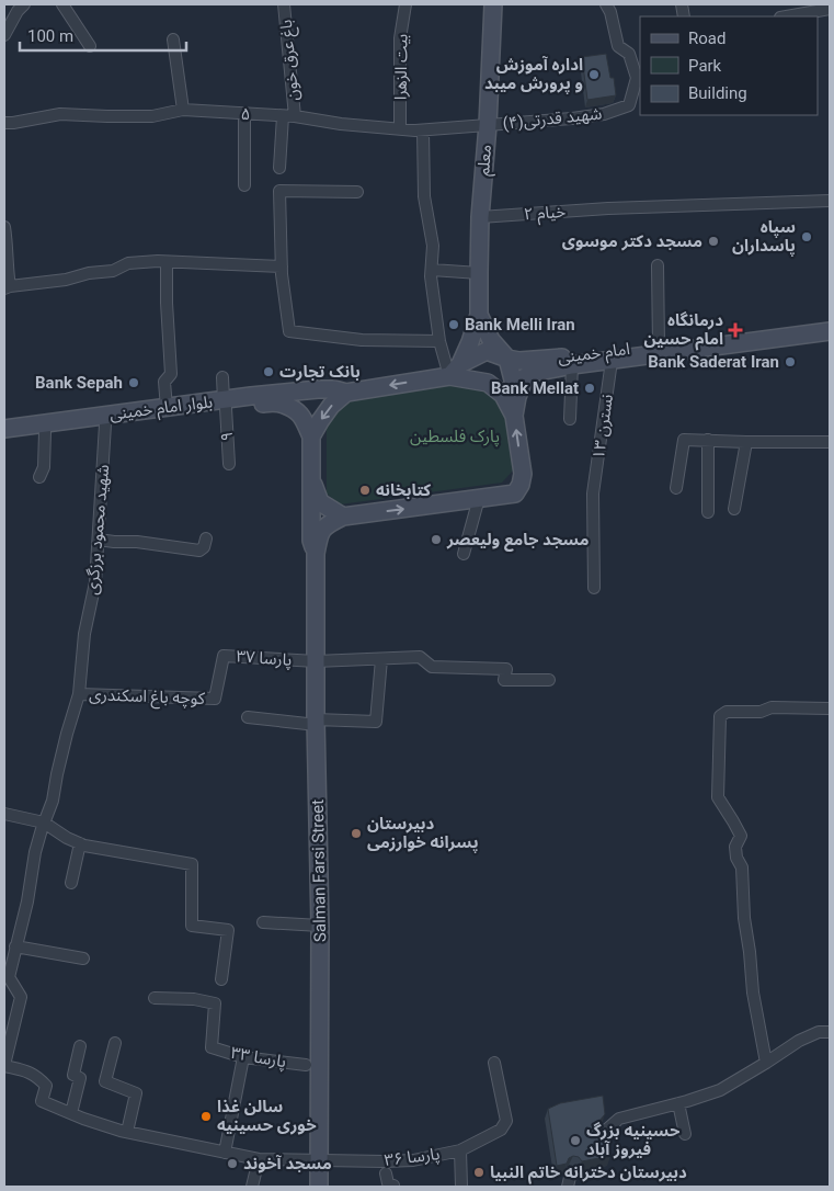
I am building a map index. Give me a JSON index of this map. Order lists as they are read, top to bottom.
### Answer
{
  "streets": {
    "main road": [
      "معلم",
      "امام خمینی",
      "بلوار امام خمینی",
      "Salman Farsi Street"
    ],
    "street": [
      "باغ عرق خون",
      "بیت الزهرا",
      "۵",
      "شهید قدرتی(۴)",
      "خیام ۲",
      "نسترن ۱۳",
      "۹",
      "شهید محمود برزگری",
      "پارسا ۳۷",
      "کوچه باغ اسکندری",
      "پارسا ۳۳",
      "پارسا ۳۶"
    ]
  },
  "crossings": [
    ["باغ عرق خون", "۵"],
    ["بیت الزهرا", "۵"],
    ["۵", "شهید قدرتی(۴)"],
    ["۵", "معلم"],
    ["شهید قدرتی(۴)", "معلم"],
    ["معلم", "خیام ۲"],
    ["امام خمینی", "بلوار امام خمینی"],
    ["امام خمینی", "نسترن ۱۳"],
    ["بلوار امام خمینی", "۹"],
    ["بلوار امام خمینی", "شهید محمود برزگری"],
    ["شهید محمود برزگری", "کوچه باغ اسکندری"],
    ["شهید محمود برزگری", "پارسا ۳۶"],
    ["پارسا ۳۷", "کوچه باغ اسکندری"],
    ["پارسا ۳۷", "Salman Farsi Street"],
    ["Salman Farsi Street", "پارسا ۳۶"]
  ],
  "parks": ["پارک فلسطین"],
  "places": {
    "other": [
      "اداره آموزش و پرورش میبد",
      "سپاه پاسداران",
      "مسجد دکتر موسوی",
      "Bank Melli Iran",
      "Bank Saderat Iran",
      "بانک تجارت",
      "Bank Sepah",
      "Bank Mellat",
      "کتابخانه",
      "مسجد جامع ولیعصر",
      "دبیرستان پسرانه خوارزمی",
      "سالن غذا خوری حسینیه",
      "حسینیه بزرگ فیروز آباد",
      "مسجد آخوند",
      "دبیرستان دخترانه خاتم النبیا"
    ],
    "health": ["درمانگاه امام حسین"]
  },
  "legend": ["Road", "Park", "Building"],
  "scale_bar": "100 m"
}
